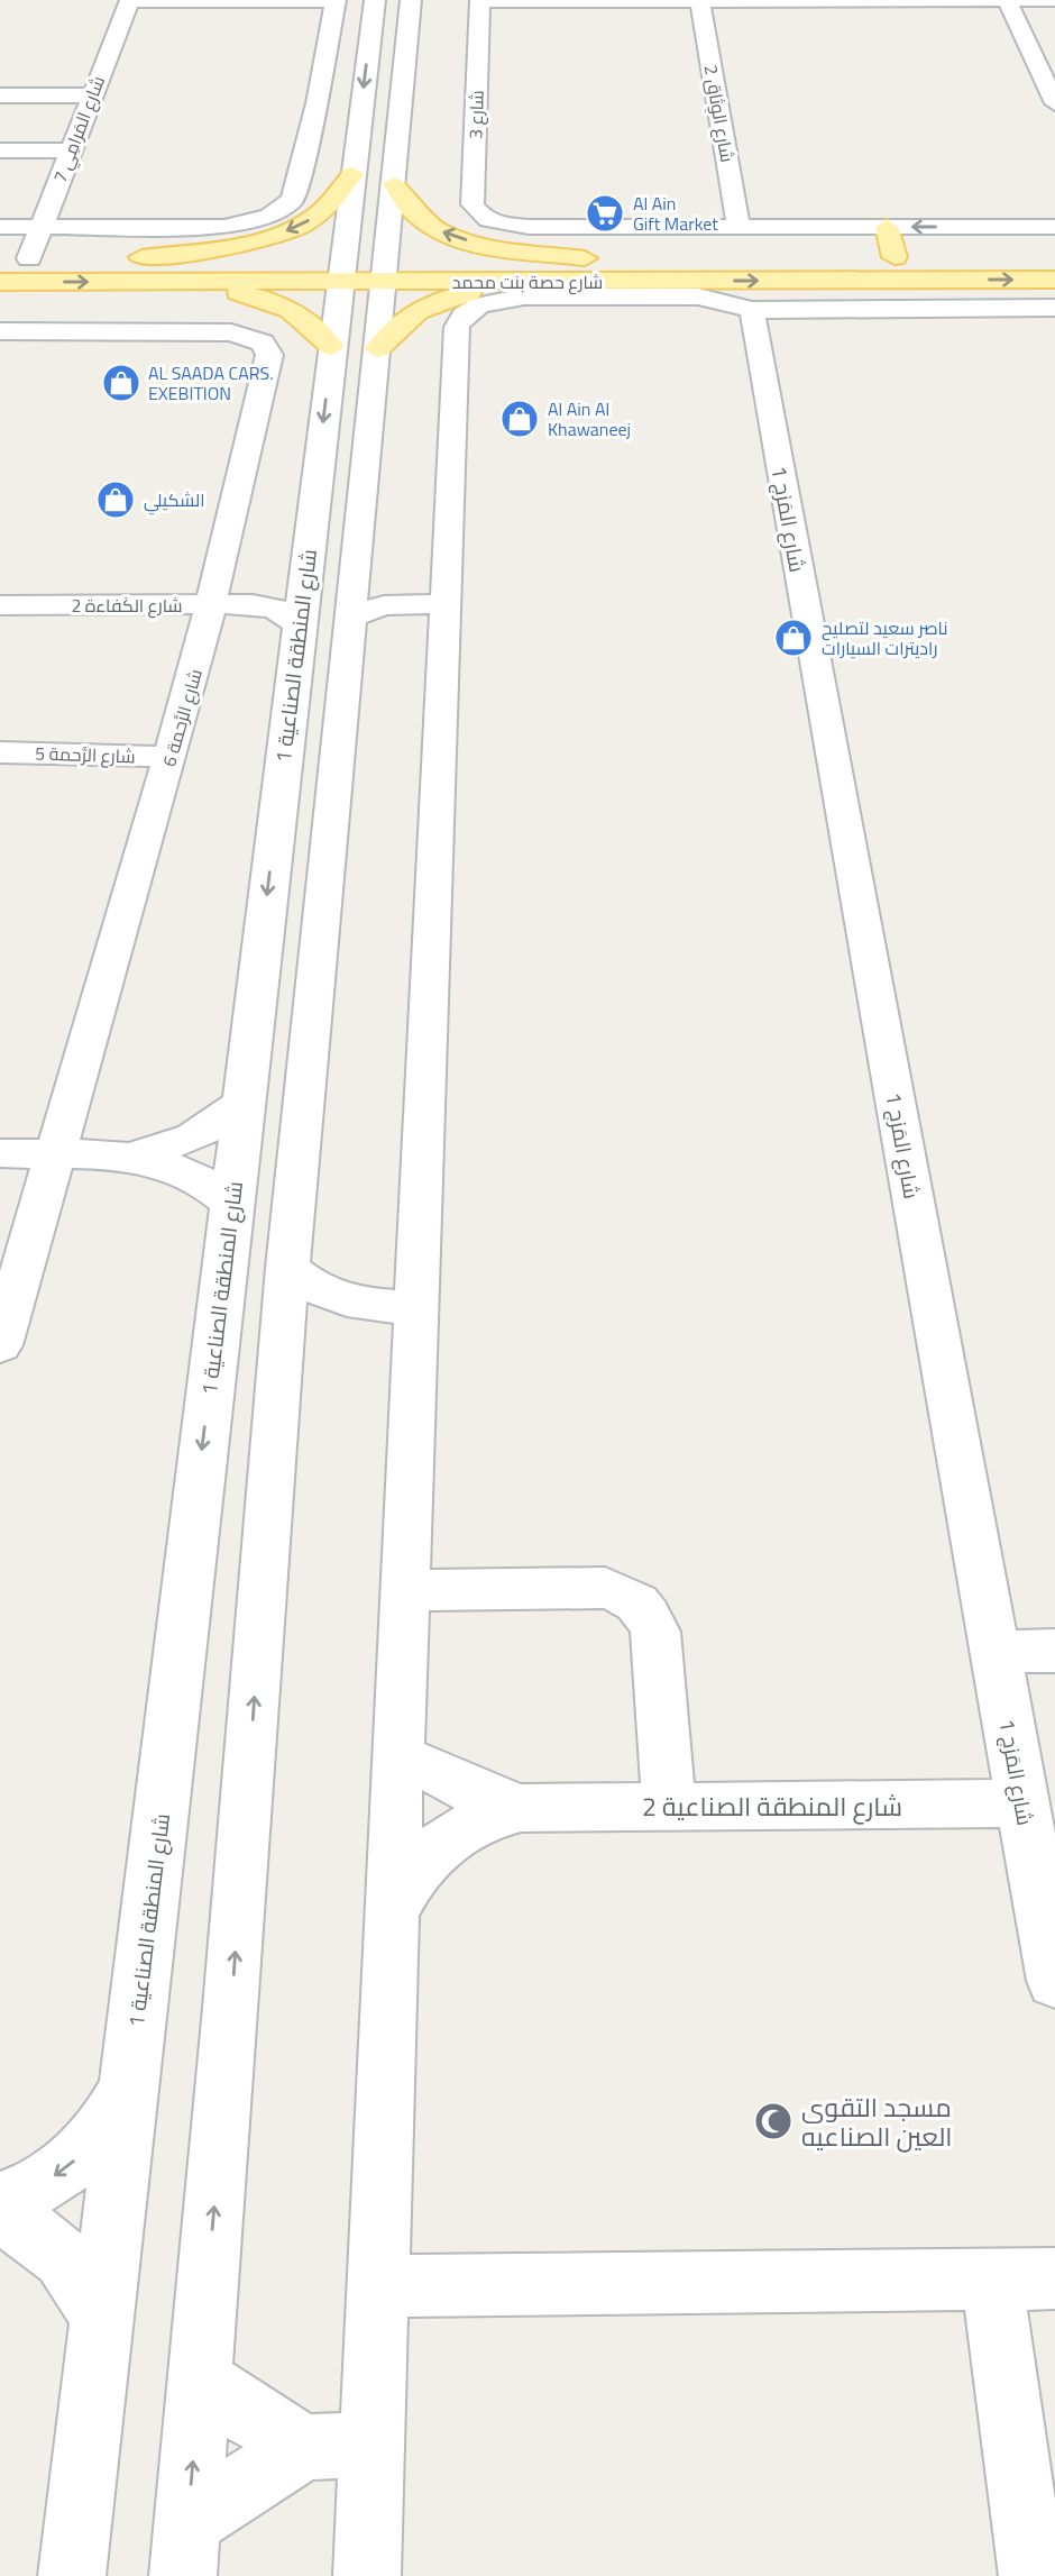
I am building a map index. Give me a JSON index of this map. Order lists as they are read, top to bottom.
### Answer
{
  "streets": {
    "main road": ["شارع حصة بنت محمد"],
    "street": [
      "شارع الوِثاق 2",
      "شارع 3",
      "شارع المَرامِي 7",
      "شارع المَزج 1",
      "شارع الكَفاءة 2",
      "شارع المنطقة الصناعية 1",
      "شارع الرَّحمة 6",
      "شارع الرَّحمة 5",
      "شارع المنطقة الصناعية 2"
    ]
  },
  "crossings": [
    ["شارع الوِثاق 2", "شارع 3"],
    ["شارع المَرامِي 7", "شارع حصة بنت محمد"],
    ["شارع حصة بنت محمد", "شارع المنطقة الصناعية 1"],
    ["شارع المَزج 1", "شارع المنطقة الصناعية 2"],
    ["شارع الكَفاءة 2", "شارع المنطقة الصناعية 1"],
    ["شارع الكَفاءة 2", "شارع الرَّحمة 6"],
    ["شارع الرَّحمة 6", "شارع الرَّحمة 5"]
  ],
  "places": {
    "supermarket": ["Al Ain Gift Market"],
    "shop": [
      "AL SAADA CARS. EXEBITION",
      "Al Ain Al Khawaneej",
      "الشكيلي",
      "ناصر سعيد لتصليح راديترات السيارات"
    ],
    "mosque": ["مسجد التقوى العين الصناعيه"]
  }
}
